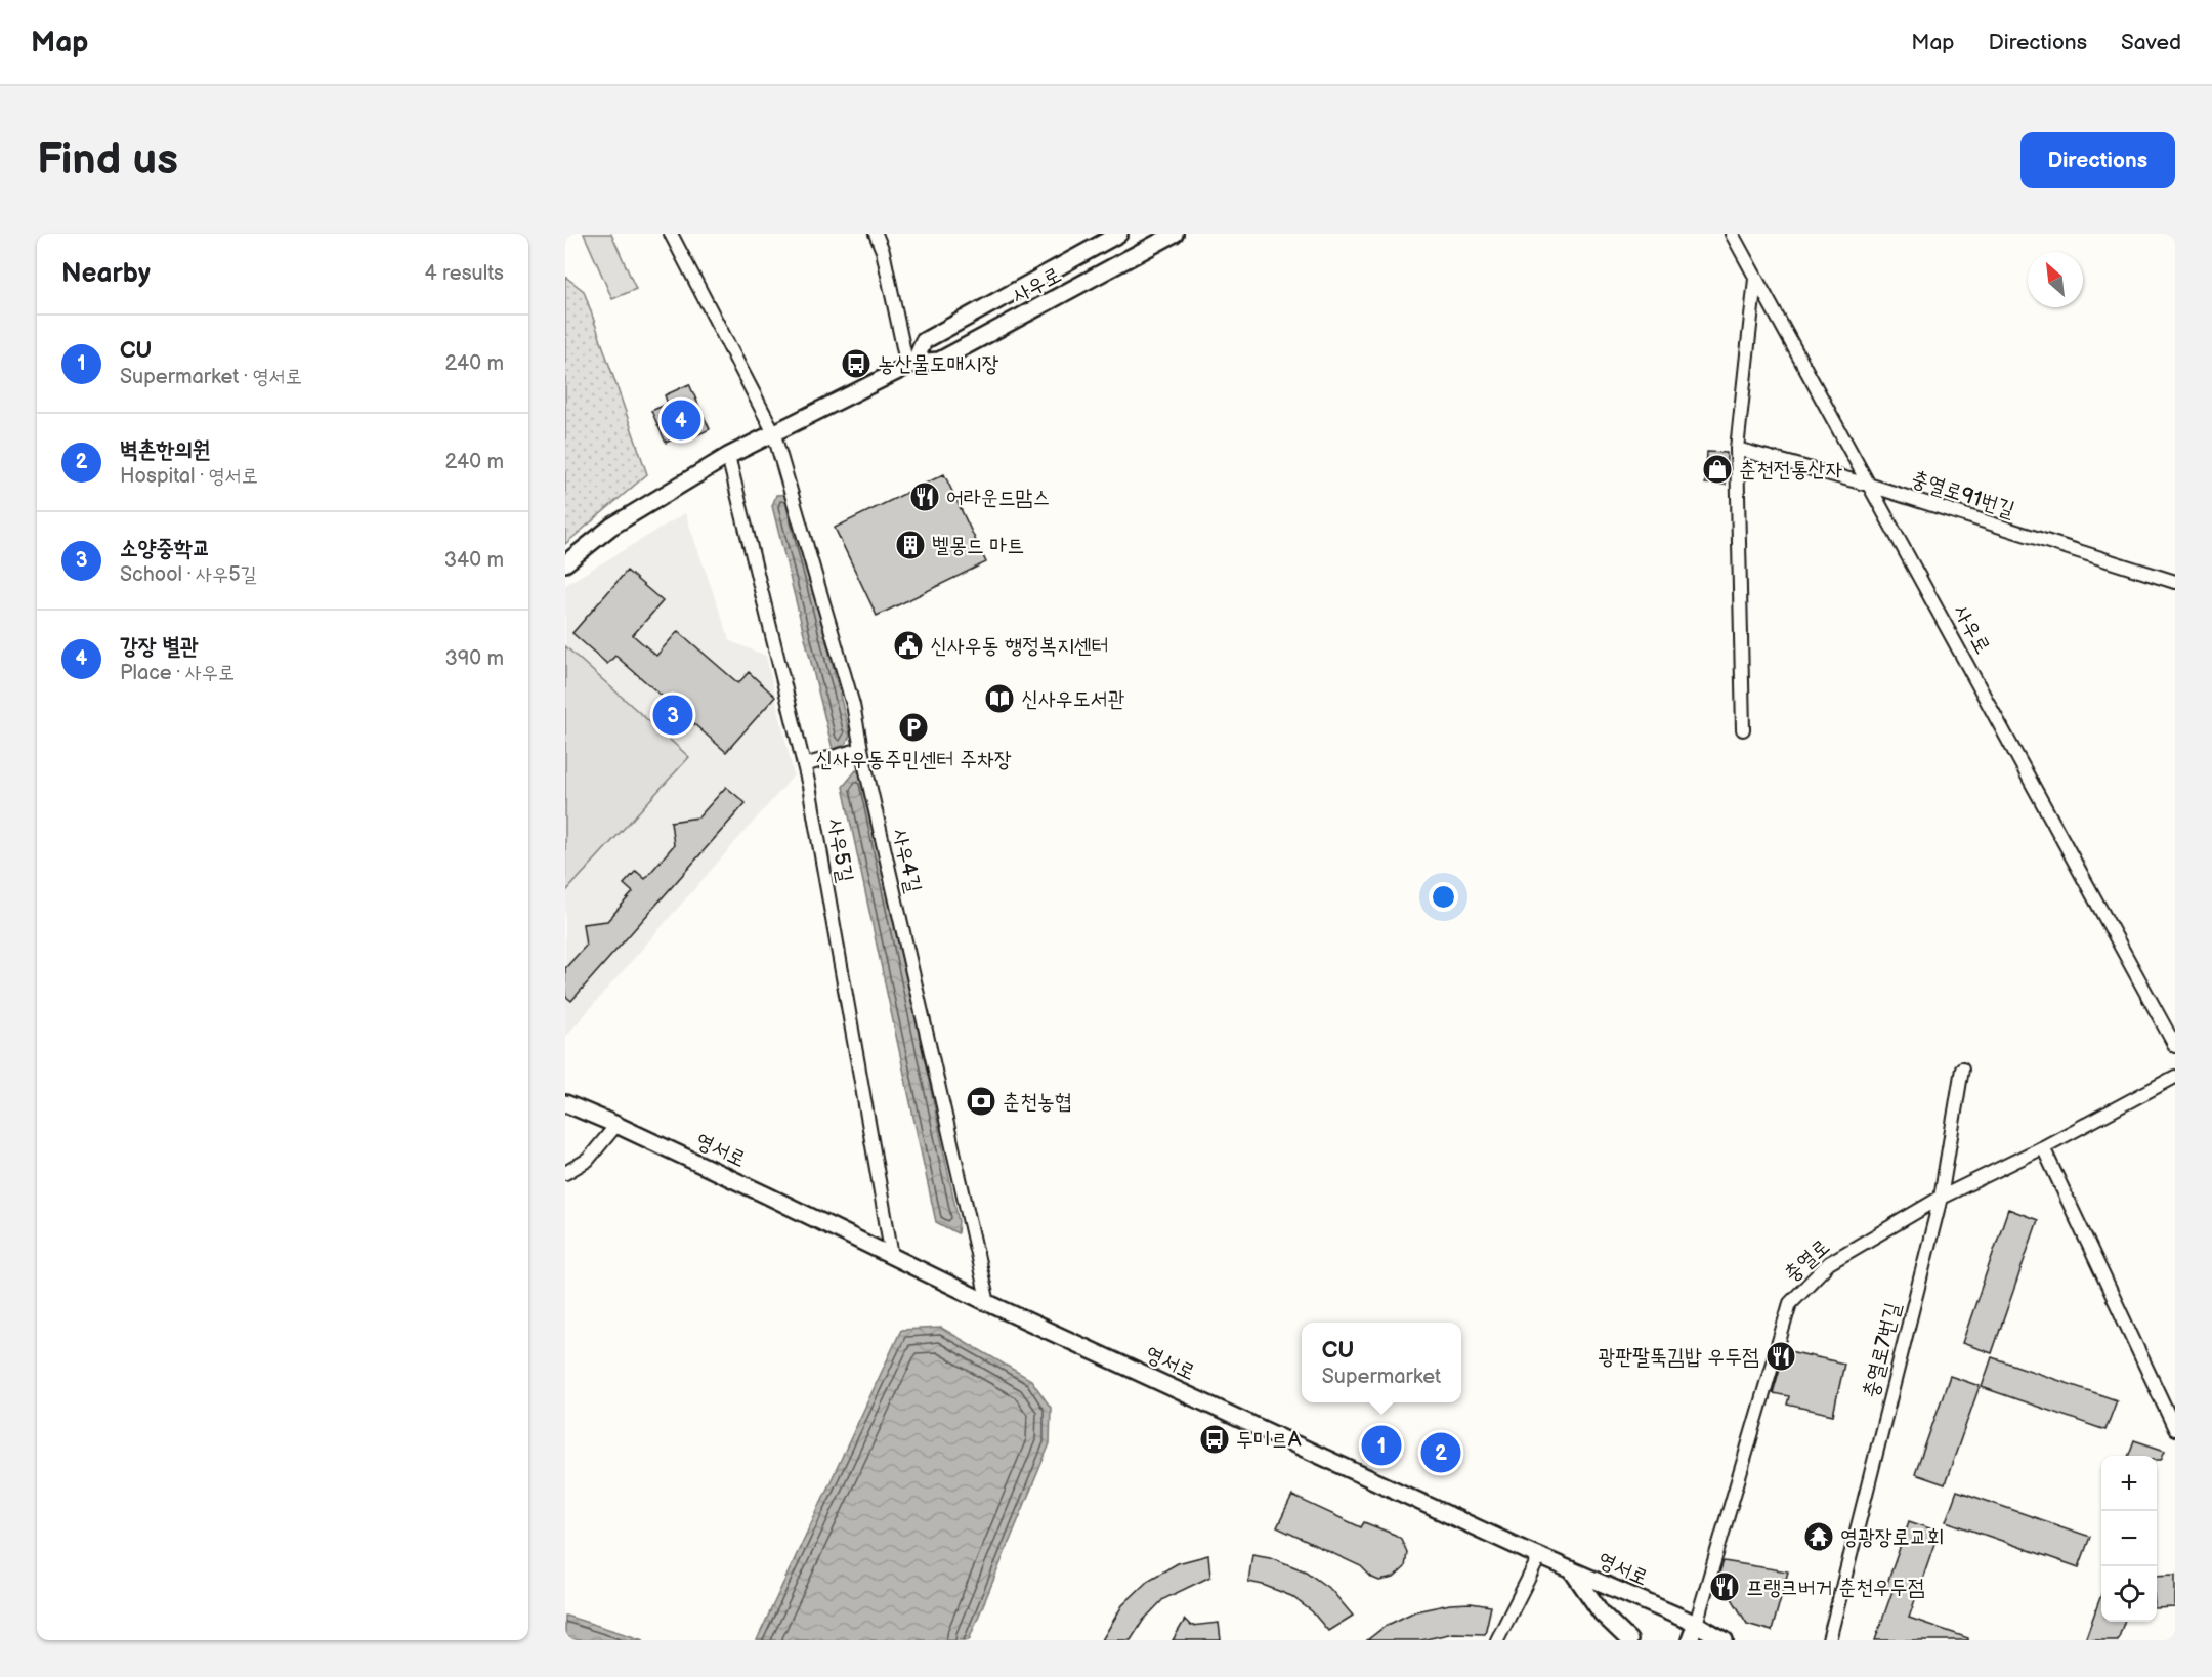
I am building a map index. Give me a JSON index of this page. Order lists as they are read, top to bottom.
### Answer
{
  "streets": {
    "street": [
      "사우로",
      "충열로91번길",
      "사우5길",
      "사우4길",
      "영서로",
      "충열로",
      "충열로7번길"
    ]
  },
  "crossings": [
    ["사우로", "충열로91번길"],
    ["사우로", "사우5길"],
    ["사우로", "사우4길"],
    ["사우5길", "영서로"],
    ["사우4길", "영서로"],
    ["영서로", "충열로"],
    ["충열로", "충열로7번길"]
  ],
  "places": {
    "bus stop": ["농산물도매시장", "두미르A"],
    "shop": ["춘천전통산자"],
    "restaurant": ["어라운드맘스", "광판팔뚝김밥 우두점", "프랭크버거 춘천우두점"],
    "building": ["벨몽드 마트"],
    "public building": ["신사우동 행정복지센터"],
    "library": ["신사우도서관"],
    "parking": ["신사우동주민센터 주차장"],
    "bank": ["춘천농협"],
    "temple": ["영광장로교회"]
  },
  "north": "top left",
  "page": {
    "header": "Map",
    "nav": ["Map", "Directions", "Saved"],
    "buttons": "Directions",
    "title": "Find us",
    "heading": ["Nearby", "4 results"],
    "list": [
      {
        "mark": "1",
        "name": "CU",
        "note": "Supermarket · 영서로",
        "value": "240 m"
      },
      {
        "mark": "2",
        "name": "벽촌한의원",
        "note": "Hospital · 영서로",
        "value": "240 m"
      },
      {
        "mark": "3",
        "name": "소양중학교",
        "note": "School · 사우5길",
        "value": "340 m"
      },
      {
        "mark": "4",
        "name": "강장 별관",
        "note": "Place · 사우로",
        "value": "390 m"
      }
    ],
    "pins": [
      "4",
      "3",
      "1",
      "2"
    ],
    "popup": ["CU", "Supermarket"],
    "map_buttons": ["+", "−"]
  }
}
